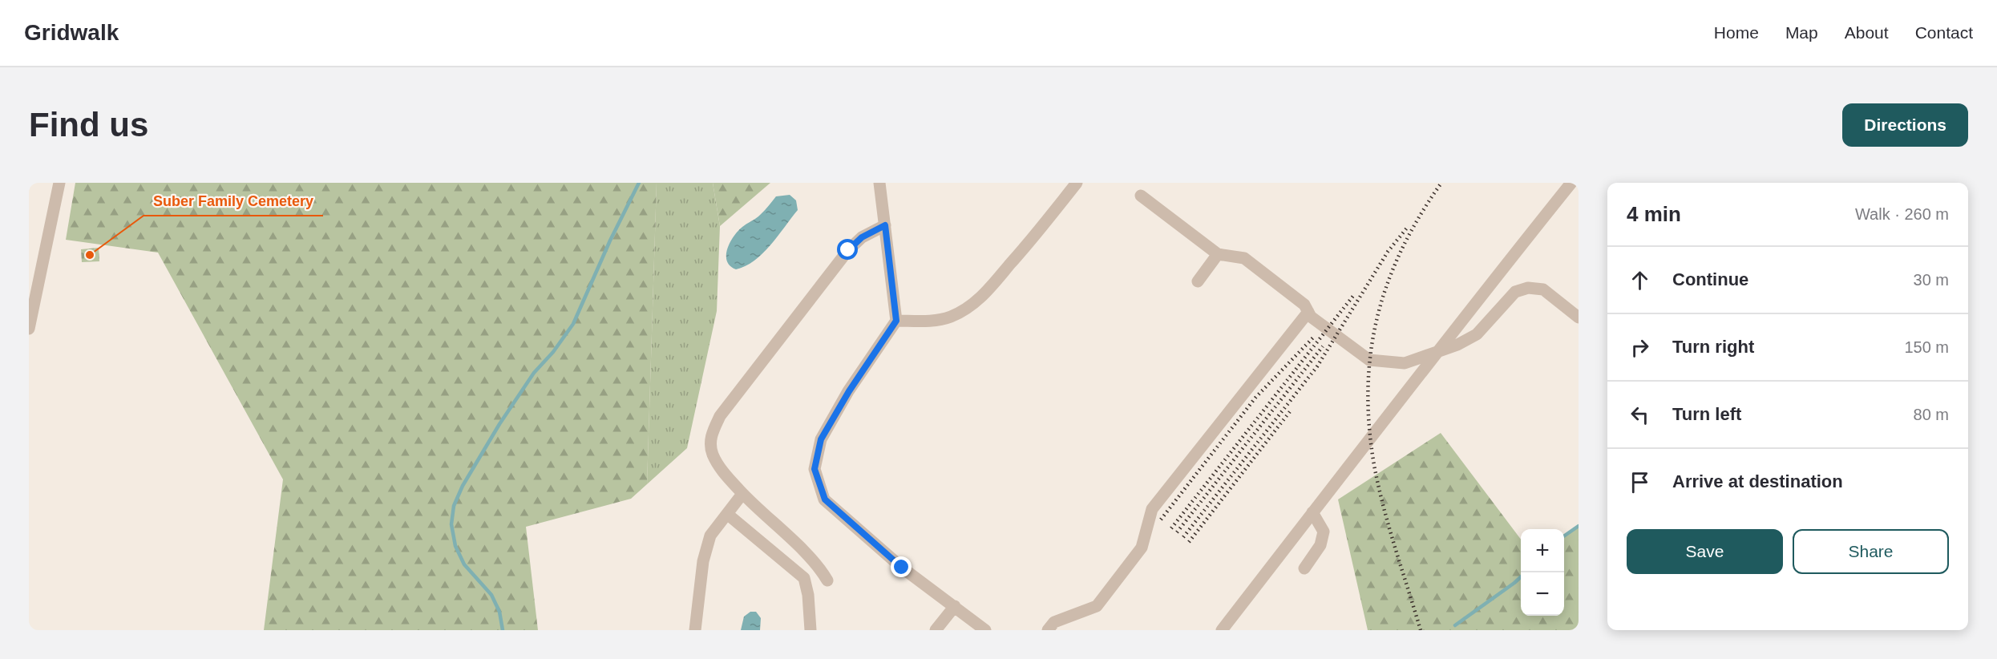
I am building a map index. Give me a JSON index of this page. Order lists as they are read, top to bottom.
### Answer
{
  "places": ["Suber Family Cemetery"],
  "page": {
    "header": "Gridwalk",
    "nav": [
      "Home",
      "Map",
      "About",
      "Contact"
    ],
    "buttons": [
      "Directions",
      ["Save", "Share"]
    ],
    "title": "Find us",
    "heading": ["4 min", "Walk · 260 m"],
    "list": [
      ["Continue", "30 m"],
      ["Turn right", "150 m"],
      ["Turn left", "80 m"],
      "Arrive at destination"
    ],
    "map_buttons": ["+", "−"]
  }
}
